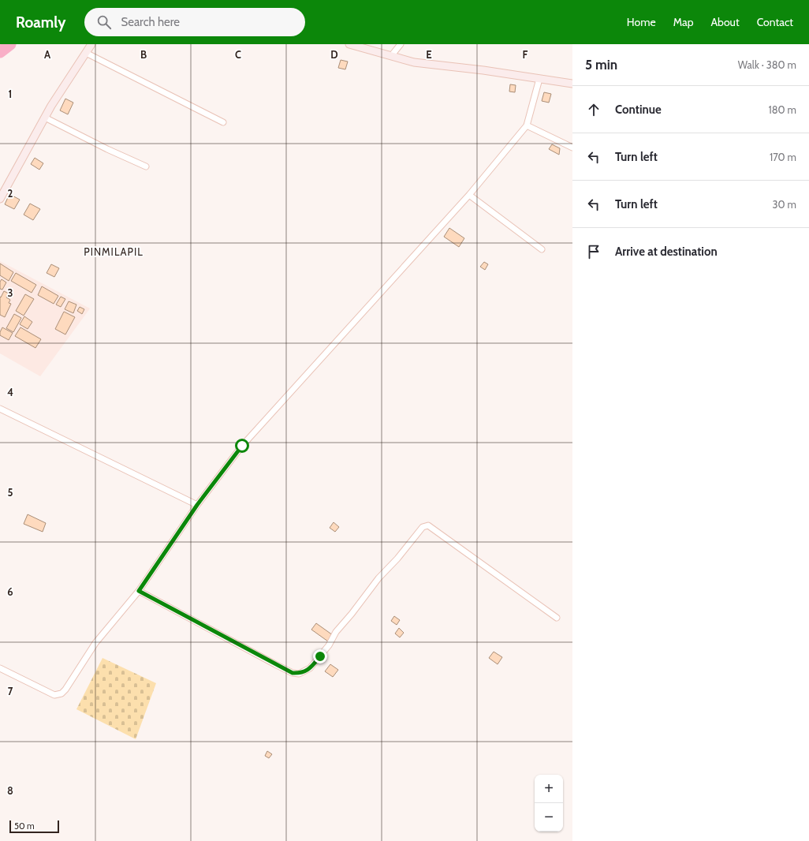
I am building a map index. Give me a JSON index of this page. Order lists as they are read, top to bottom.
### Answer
{
  "districts": ["PINMILAPIL"],
  "scale_bar": "50 m",
  "page": {
    "header": "Roamly",
    "search": "Search here",
    "nav": [
      "Home",
      "Map",
      "About",
      "Contact"
    ],
    "heading": ["5 min", "Walk · 380 m"],
    "list": [
      ["Continue", "180 m"],
      ["Turn left", "170 m"],
      ["Turn left", "30 m"],
      "Arrive at destination"
    ],
    "map_buttons": ["+", "−"],
    "scale": "50 m"
  },
  "grid": {
    "columns": [
      "A",
      "B",
      "C",
      "D",
      "E",
      "F"
    ],
    "rows": [
      "1",
      "2",
      "3",
      "4",
      "5",
      "6",
      "7",
      "8"
    ]
  }
}
